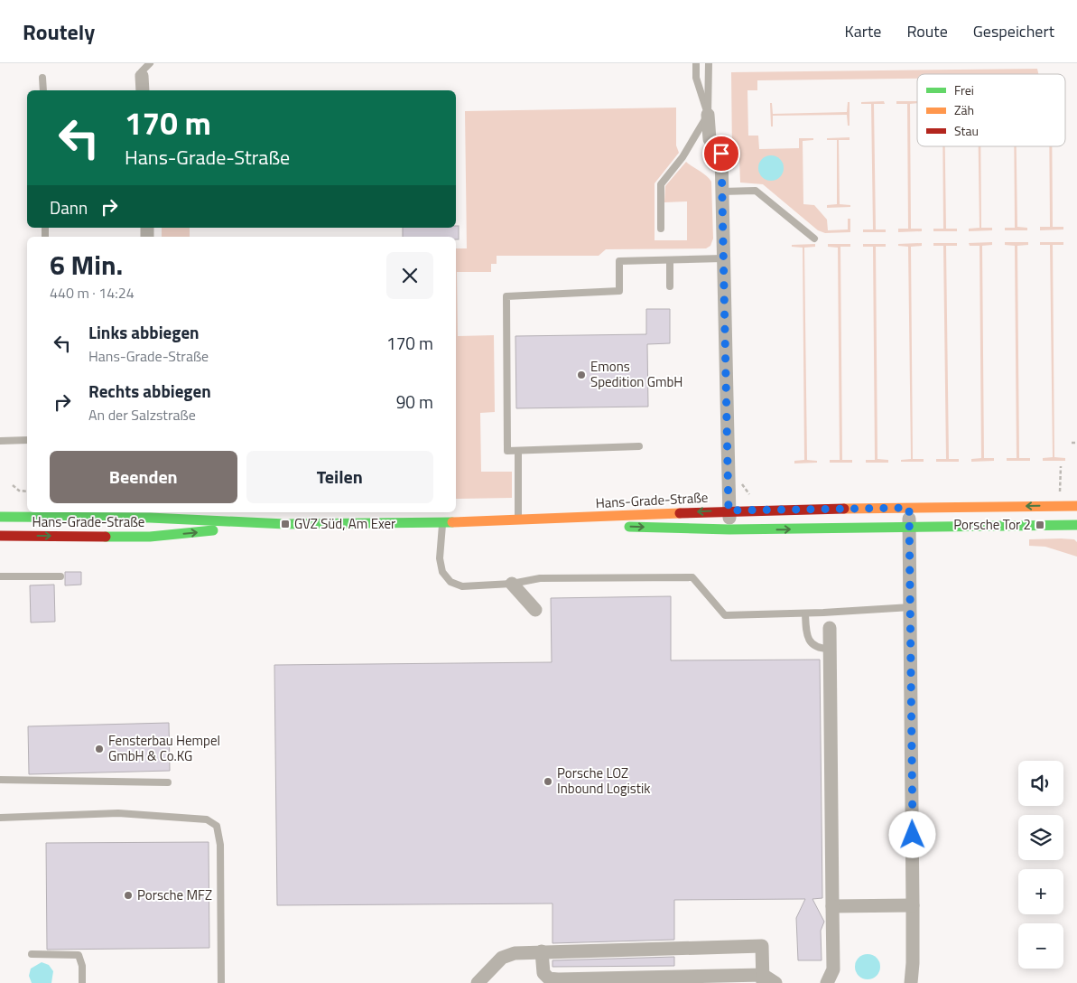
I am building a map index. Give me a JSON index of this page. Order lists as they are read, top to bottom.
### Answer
{
  "streets": {
    "street": ["Hans-Grade-Straße"]
  },
  "places": {
    "other": [
      "Emons Spedition GmbH",
      "Fensterbau Hempel GmbH & Co.KG",
      "Porsche LOZ Inbound Logistik",
      "Porsche MFZ"
    ],
    "transit": ["GVZ Süd, Am Exer", "Porsche Tor 2"]
  },
  "legend": ["Frei", "Zäh", "Stau"],
  "page": {
    "header": "Routely",
    "nav": ["Karte", "Route", "Gespeichert"],
    "turn": ["170 m", "Hans-Grade-Straße"],
    "then": "Dann",
    "heading": ["6 Min.", "440 m · 14:24"],
    "list": [
      {
        "name": "Links abbiegen",
        "note": "Hans-Grade-Straße",
        "value": "170 m"
      },
      {
        "name": "Rechts abbiegen",
        "note": "An der Salzstraße",
        "value": "90 m"
      }
    ],
    "buttons": ["Beenden", "Teilen"],
    "map_buttons": ["+", "−"]
  }
}
